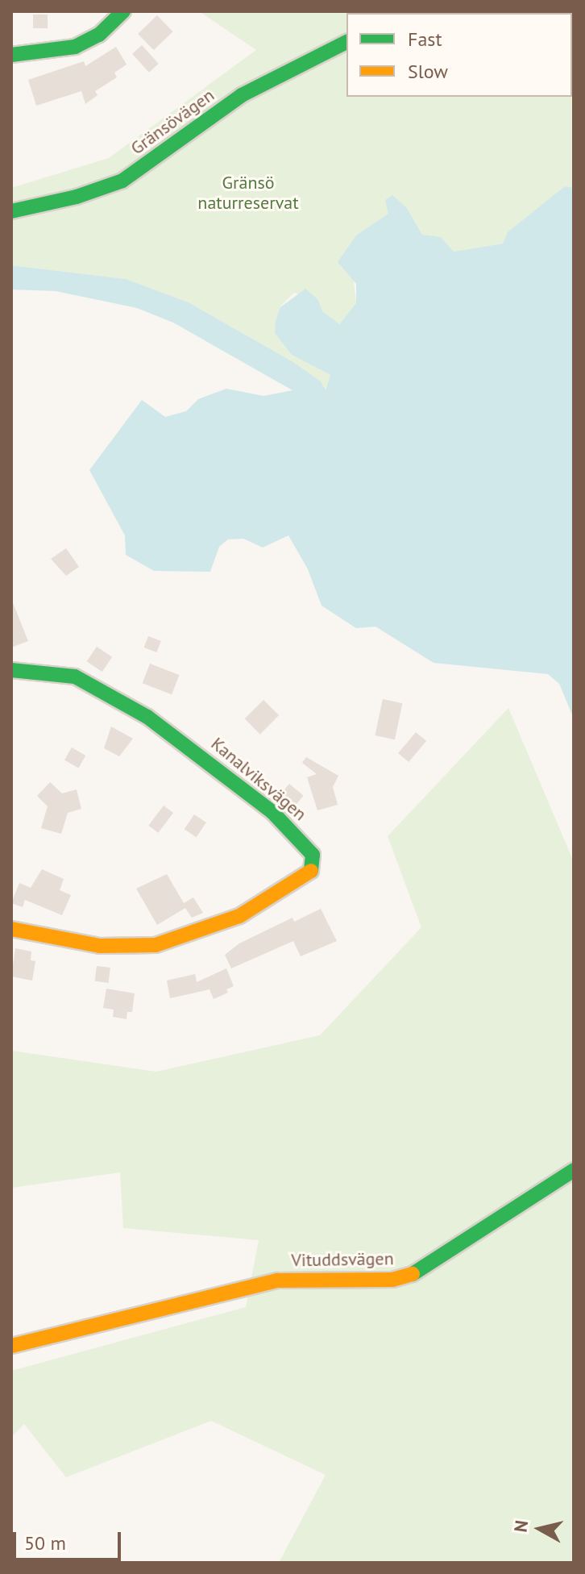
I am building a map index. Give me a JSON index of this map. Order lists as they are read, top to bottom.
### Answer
{
  "streets": {
    "street": ["Gränsövägen", "Kanalviksvägen", "Vituddsvägen"]
  },
  "parks": ["Gränsö naturreservat"],
  "legend": ["Fast", "Slow"],
  "scale_bar": "50 m",
  "north": "left"
}
